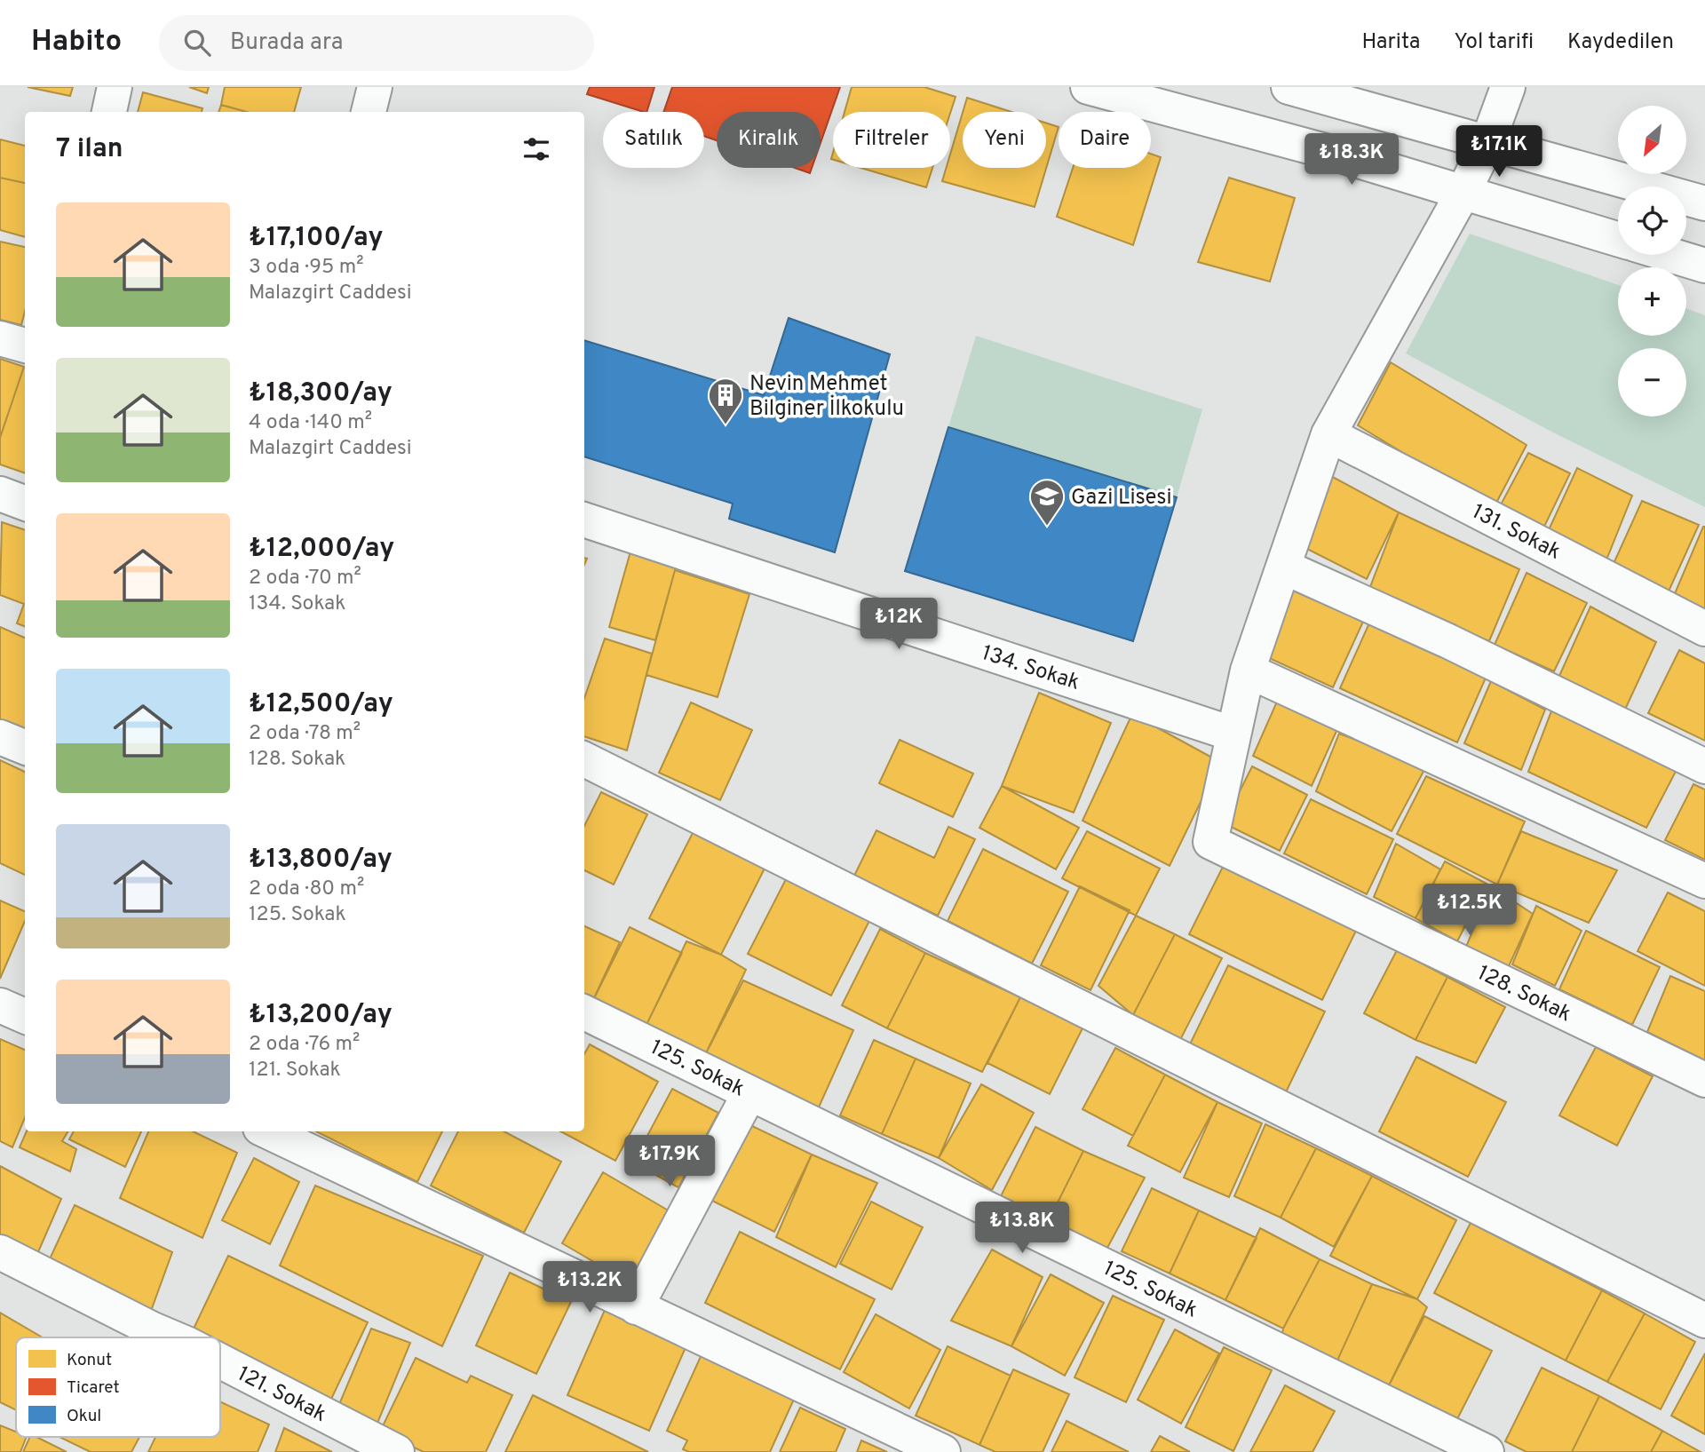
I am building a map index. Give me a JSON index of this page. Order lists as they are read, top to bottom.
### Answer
{
  "streets": {
    "street": [
      "131. Sokak",
      "134. Sokak",
      "128. Sokak",
      "125. Sokak",
      "121. Sokak"
    ]
  },
  "crossings": [
    ["134. Sokak", "128. Sokak"]
  ],
  "places": {
    "building": ["Nevin Mehmet Bilginer İlkokulu"],
    "school or university": ["Gazi Lisesi"]
  },
  "legend": ["Konut", "Ticaret", "Okul"],
  "north": "bottom left",
  "page": {
    "header": "Habito",
    "search": "Burada ara",
    "nav": ["Harita", "Yol tarifi", "Kaydedilen"],
    "map_buttons": ["+", "−"],
    "chip": [
      "Satılık",
      "Kiralık",
      "Filtreler",
      "Yeni",
      "Daire"
    ],
    "heading": "7 ilan",
    "price": [
      "₺17.1K",
      "₺18.3K",
      "₺12K",
      "₺12.5K",
      "₺17.9K",
      "₺13.8K",
      "₺13.2K"
    ],
    "list": [
      {
        "name": "₺17,100/ay",
        "note": "3 oda · 95 m² · Malazgirt Caddesi"
      },
      {
        "name": "₺18,300/ay",
        "note": "4 oda · 140 m² · Malazgirt Caddesi"
      },
      {
        "name": "₺12,000/ay",
        "note": "2 oda · 70 m² · 134. Sokak"
      },
      {
        "name": "₺12,500/ay",
        "note": "2 oda · 78 m² · 128. Sokak"
      },
      {
        "name": "₺13,800/ay",
        "note": "2 oda · 80 m² · 125. Sokak"
      },
      {
        "name": "₺13,200/ay",
        "note": "2 oda · 76 m² · 121. Sokak"
      }
    ]
  }
}
